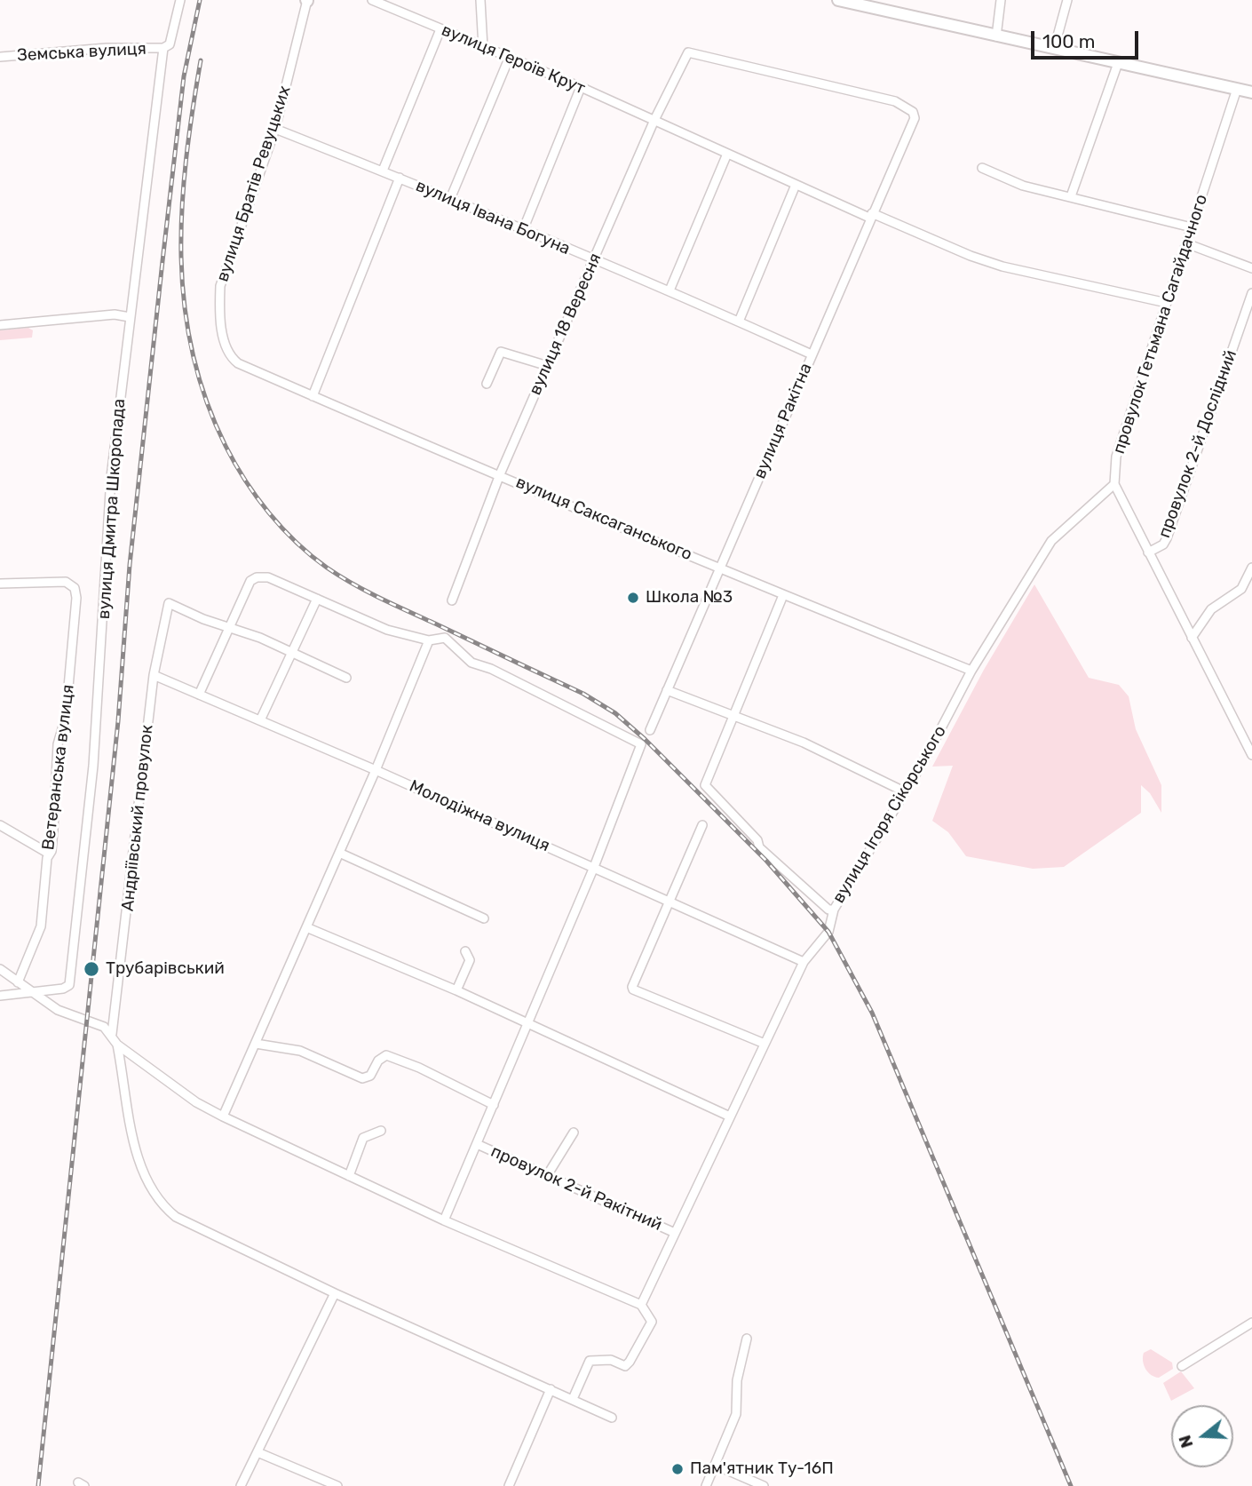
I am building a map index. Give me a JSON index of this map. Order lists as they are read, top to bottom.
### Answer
{
  "streets": {
    "street": [
      "Земська вулиця",
      "вулиця Героїв Крут",
      "вулиця Братів Ревуцьких",
      "вулиця Івана Богуна",
      "вулиця 18 Вересня",
      "провулок Гетьмана Сагайдачного",
      "вулиця Ракітна",
      "провулок 2-й Дослідний",
      "вулиця Дмитра Шкоропада",
      "вулиця Саксаганського",
      "Ветеранська вулиця",
      "вулиця Ігоря Сікорського",
      "Молодіжна вулиця",
      "Андріївський провулок",
      "провулок 2-й Ракітний"
    ]
  },
  "crossings": [
    ["Земська вулиця", "вулиця Дмитра Шкоропада"],
    ["вулиця Героїв Крут", "вулиця 18 Вересня"],
    ["вулиця Героїв Крут", "провулок Гетьмана Сагайдачного"],
    ["вулиця Героїв Крут", "вулиця Ракітна"],
    ["вулиця Братів Ревуцьких", "вулиця Івана Богуна"],
    ["вулиця Братів Ревуцьких", "вулиця Саксаганського"],
    ["вулиця Івана Богуна", "вулиця 18 Вересня"],
    ["вулиця Івана Богуна", "вулиця Ракітна"],
    ["вулиця 18 Вересня", "вулиця Ракітна"],
    ["вулиця 18 Вересня", "вулиця Саксаганського"],
    ["провулок Гетьмана Сагайдачного", "вулиця Ігоря Сікорського"],
    ["вулиця Ракітна", "вулиця Саксаганського"],
    ["вулиця Саксаганського", "вулиця Ігоря Сікорського"],
    ["вулиця Ігоря Сікорського", "Молодіжна вулиця"],
    ["вулиця Ігоря Сікорського", "провулок 2-й Ракітний"],
    ["Молодіжна вулиця", "Андріївський провулок"]
  ],
  "places": ["Школа №3", "Трубарівський", "Пам'ятник Ту-16П"],
  "scale_bar": "100 m",
  "north": "left"
}
